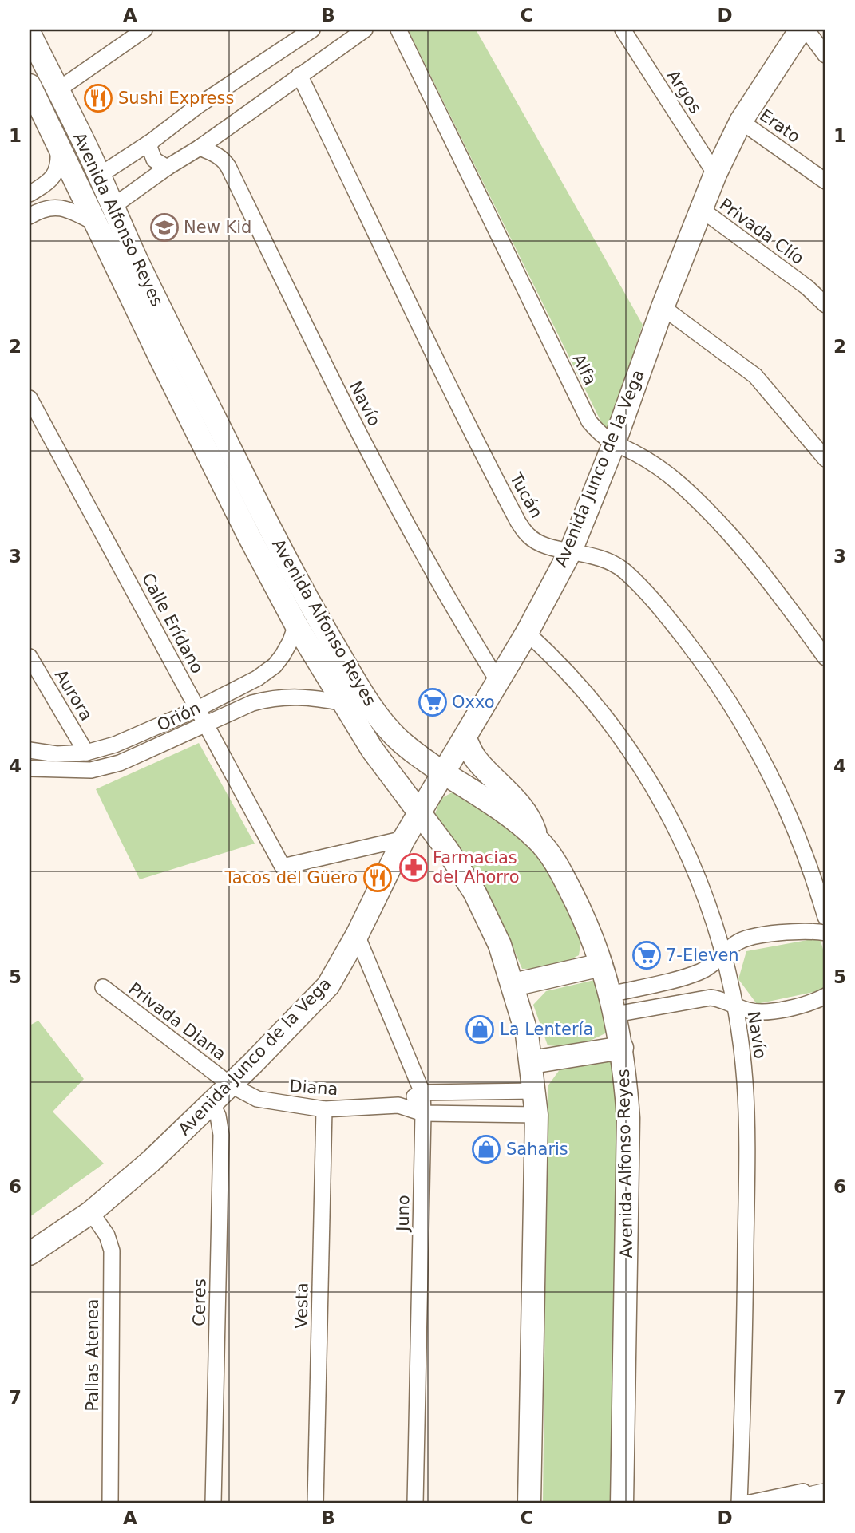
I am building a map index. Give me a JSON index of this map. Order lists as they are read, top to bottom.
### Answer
{
  "streets": {
    "main road": ["Avenida Alfonso Reyes", "Avenida Junco de la Vega"],
    "street": [
      "Argos",
      "Erato",
      "Privada Clío",
      "Alfa",
      "Navío",
      "Tucán",
      "Calle Erídano",
      "Aurora",
      "Orión",
      "Privada Diana",
      "Diana",
      "Juno",
      "Ceres",
      "Vesta",
      "Pallas Atenea"
    ]
  },
  "crossings": [
    ["Argos", "Avenida Junco de la Vega"],
    ["Erato", "Avenida Junco de la Vega"],
    ["Avenida Alfonso Reyes", "Avenida Junco de la Vega"],
    ["Avenida Alfonso Reyes", "Orión"],
    ["Avenida Alfonso Reyes", "Diana"],
    ["Privada Clío", "Avenida Junco de la Vega"],
    ["Alfa", "Avenida Junco de la Vega"],
    ["Navío", "Avenida Junco de la Vega"],
    ["Avenida Junco de la Vega", "Tucán"],
    ["Avenida Junco de la Vega", "Calle Erídano"],
    ["Avenida Junco de la Vega", "Privada Diana"],
    ["Avenida Junco de la Vega", "Diana"],
    ["Avenida Junco de la Vega", "Juno"],
    ["Avenida Junco de la Vega", "Ceres"],
    ["Avenida Junco de la Vega", "Pallas Atenea"],
    ["Calle Erídano", "Orión"],
    ["Aurora", "Orión"],
    ["Privada Diana", "Diana"],
    ["Diana", "Juno"],
    ["Diana", "Vesta"]
  ],
  "places": {
    "restaurant": ["Sushi Express", "Tacos del Güero"],
    "school or university": ["New Kid"],
    "supermarket": ["Oxxo", "7-Eleven"],
    "pharmacy": ["Farmacias del Ahorro"],
    "shop": ["La Lentería", "Saharis"]
  },
  "grid": {
    "columns": [
      "A",
      "B",
      "C",
      "D"
    ],
    "rows": [
      "1",
      "2",
      "3",
      "4",
      "5",
      "6",
      "7"
    ]
  }
}
